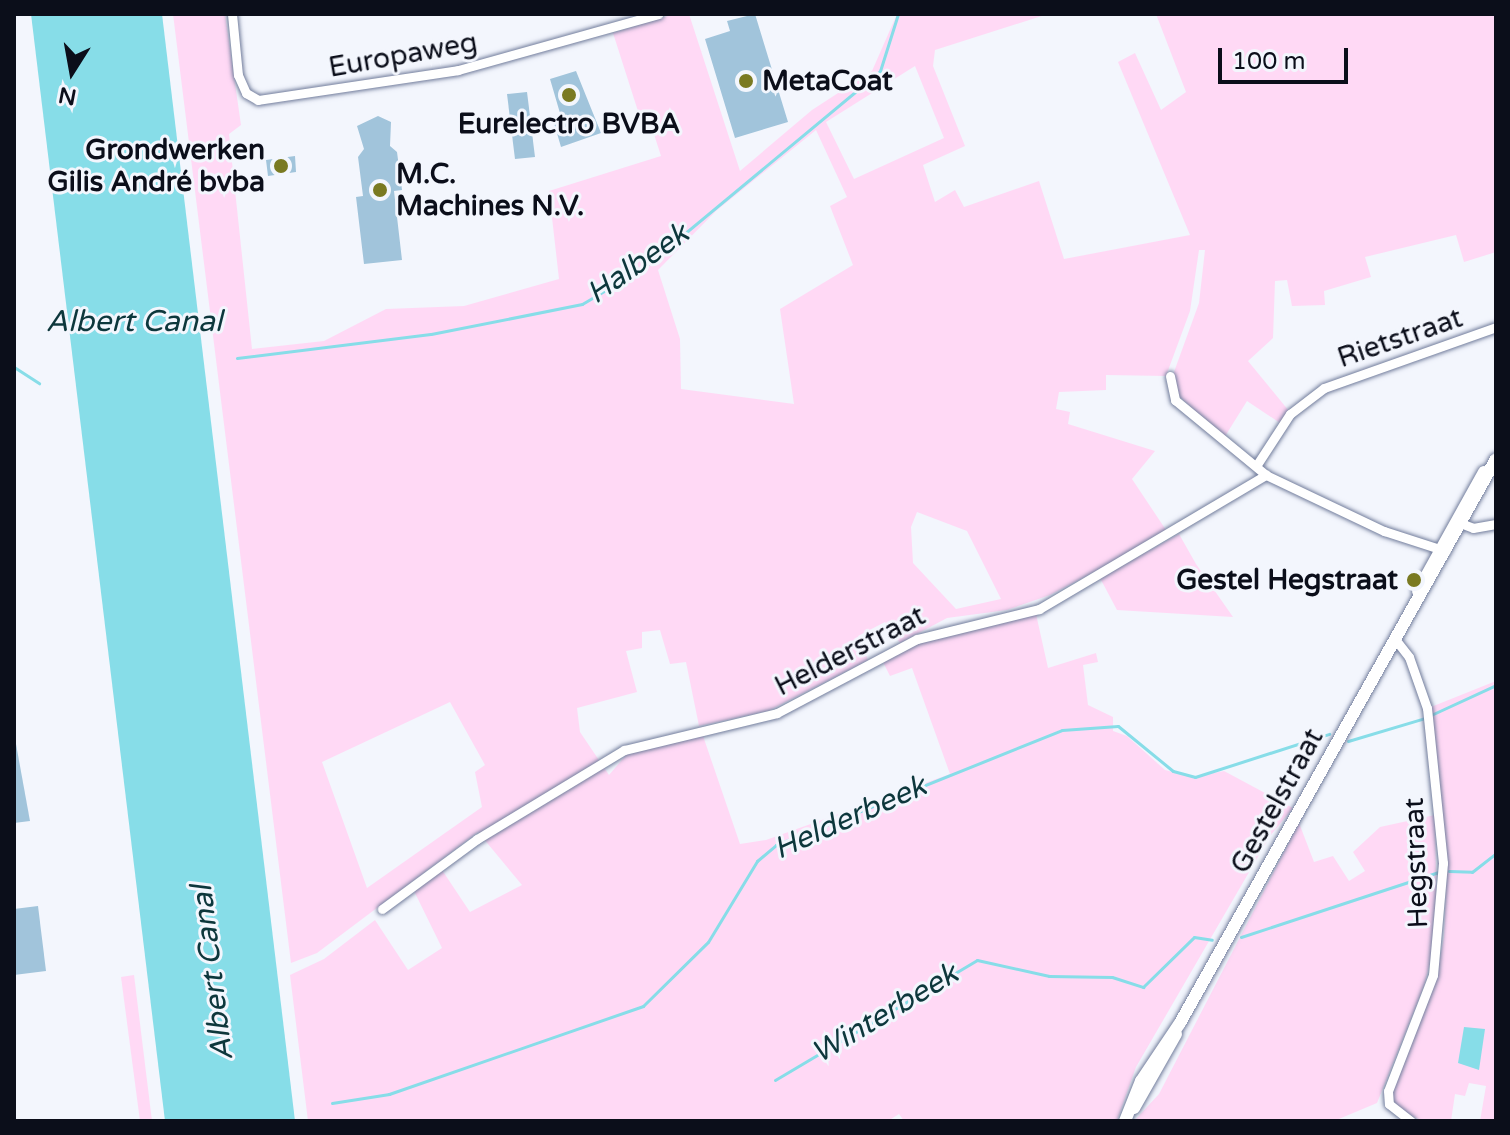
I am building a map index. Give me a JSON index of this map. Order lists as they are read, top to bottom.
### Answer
{
  "streets": {
    "main road": ["Gestelstraat"],
    "street": [
      "Europaweg",
      "Rietstraat",
      "Helderstraat",
      "Hegstraat"
    ]
  },
  "crossings": [
    ["Gestelstraat", "Hegstraat"]
  ],
  "water": [
    "Halbeek",
    "Albert Canal",
    "Helderbeek",
    "Winterbeek"
  ],
  "places": [
    "MetaCoat",
    "Eurelectro BVBA",
    "Grondwerken Gilis André bvba",
    "M.C. Machines N.V.",
    "Gestel Hegstraat"
  ],
  "scale_bar": "100 m",
  "north": "bottom"
}
